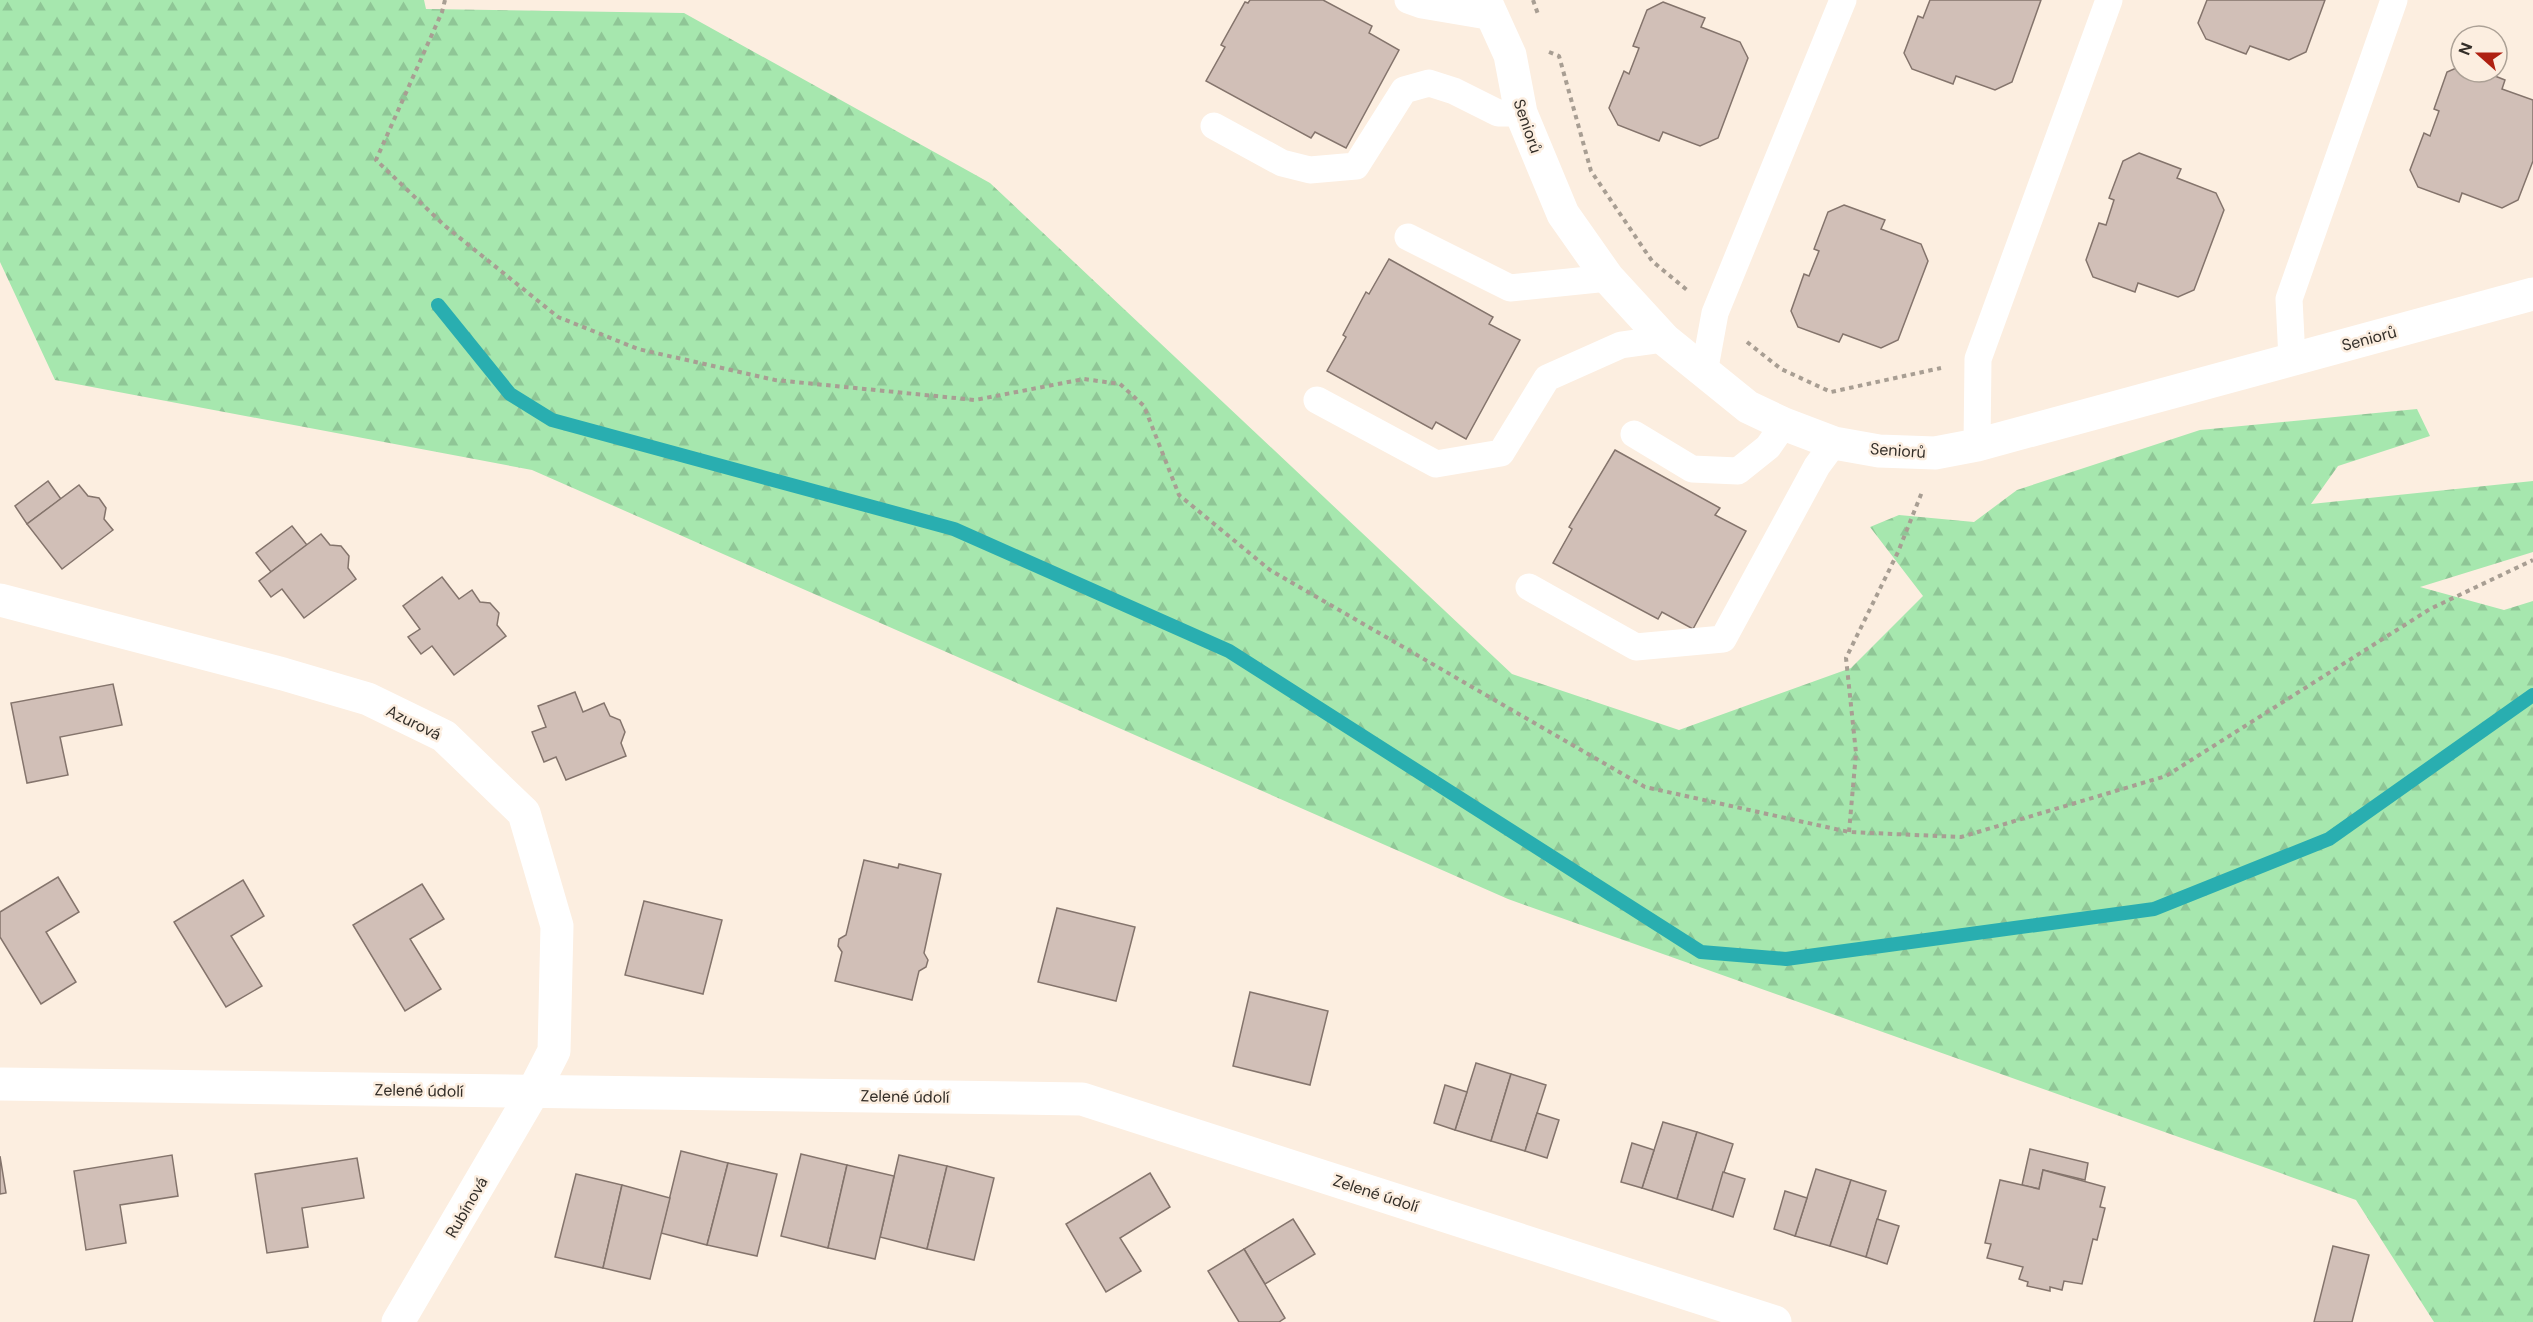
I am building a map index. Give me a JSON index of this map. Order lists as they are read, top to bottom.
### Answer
{
  "streets": {
    "street": [
      "Seniorů",
      "Azurová",
      "Zelené údolí",
      "Rubínová"
    ]
  },
  "crossings": [
    ["Azurová", "Zelené údolí"],
    ["Azurová", "Rubínová"],
    ["Zelené údolí", "Rubínová"]
  ],
  "north": "left"
}
